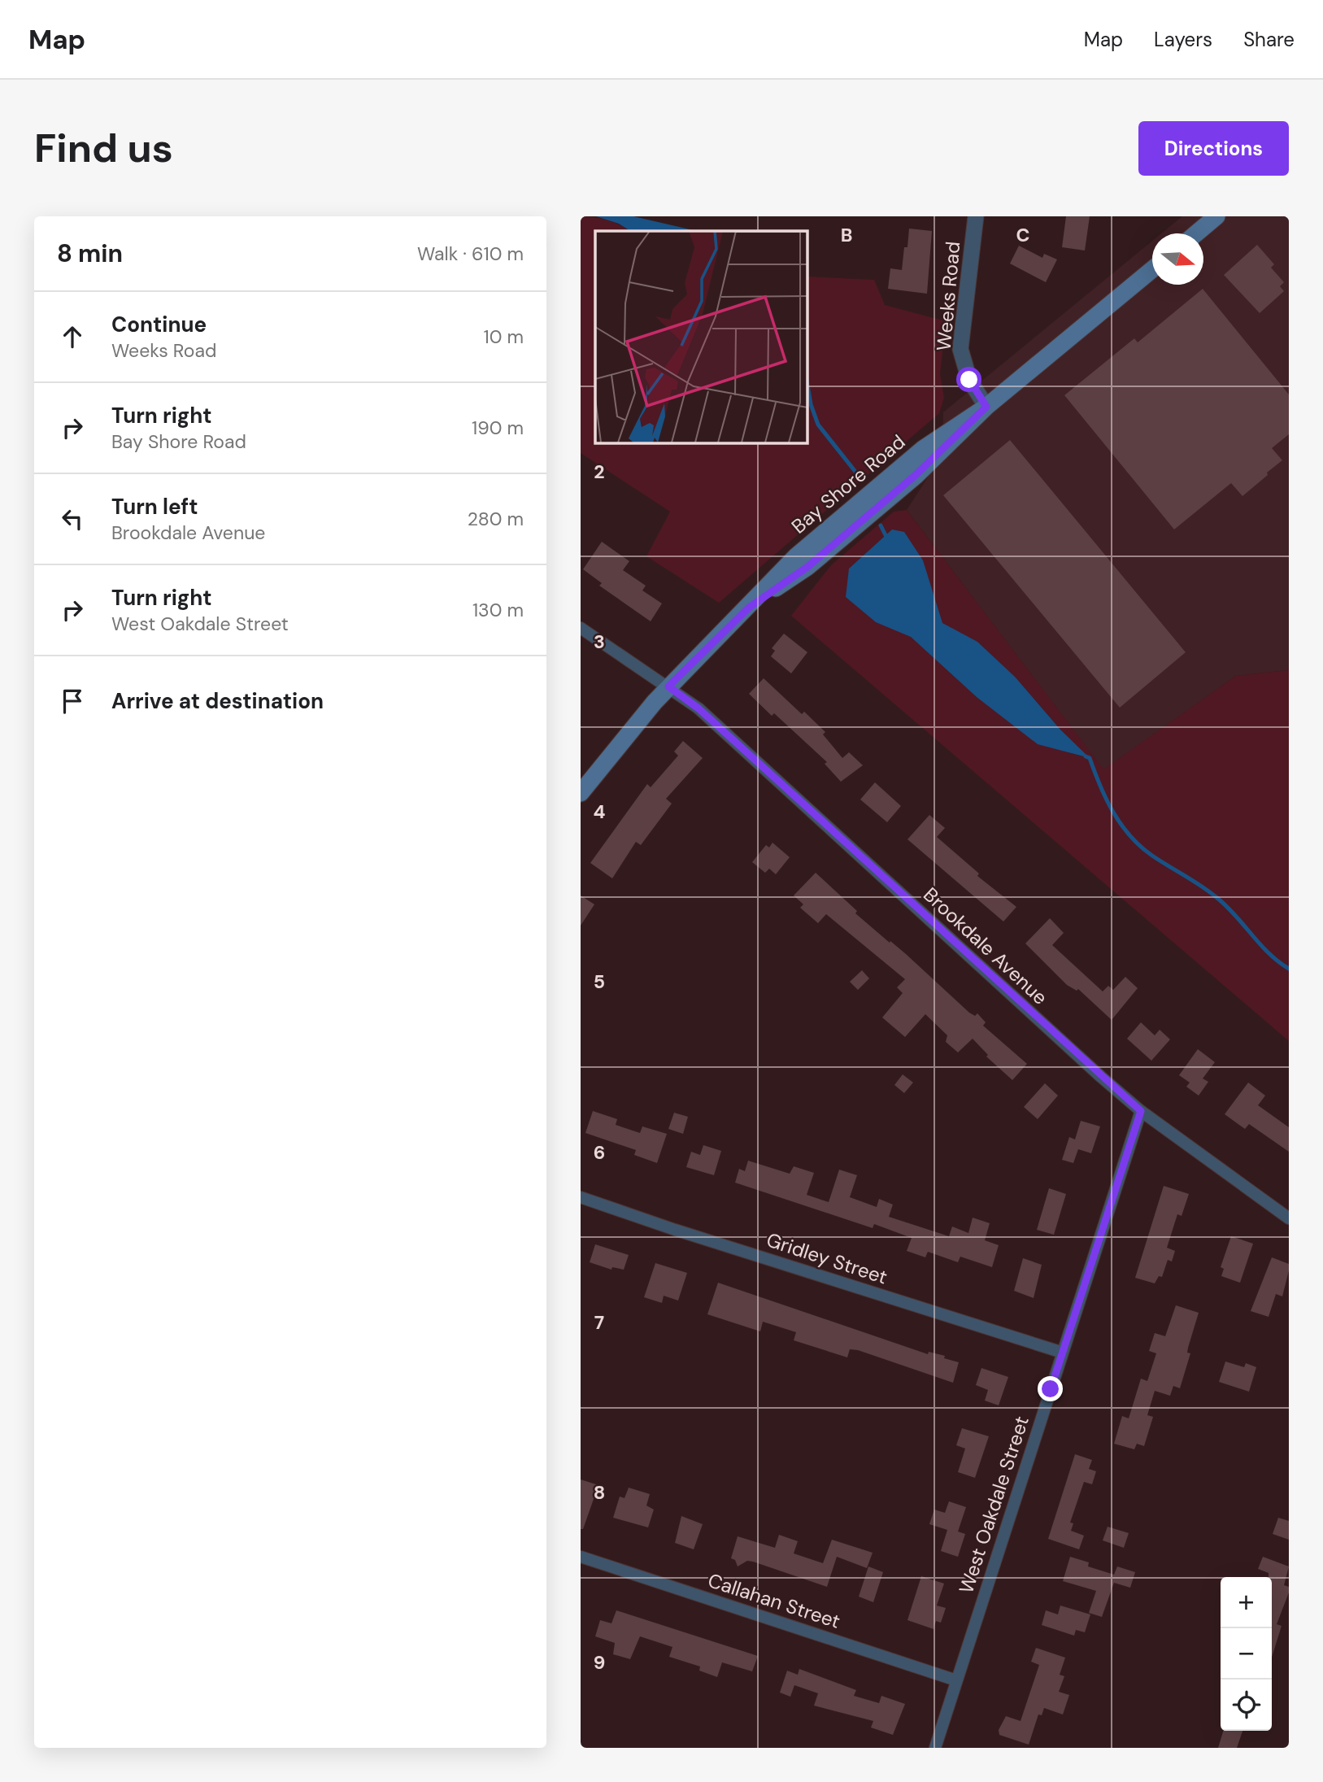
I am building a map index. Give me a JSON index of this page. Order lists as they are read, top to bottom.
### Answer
{
  "streets": {
    "main road": ["Bay Shore Road"],
    "street": [
      "Weeks Road",
      "Brookdale Avenue",
      "Gridley Street",
      "West Oakdale Street",
      "Callahan Street"
    ]
  },
  "crossings": [
    ["Weeks Road", "Bay Shore Road"],
    ["Bay Shore Road", "Brookdale Avenue"],
    ["Brookdale Avenue", "West Oakdale Street"],
    ["Gridley Street", "West Oakdale Street"],
    ["West Oakdale Street", "Callahan Street"]
  ],
  "north": "right",
  "page": {
    "header": "Map",
    "nav": ["Map", "Layers", "Share"],
    "buttons": "Directions",
    "title": "Find us",
    "heading": ["8 min", "Walk · 610 m"],
    "list": [
      ["Continue", "Weeks Road", "10 m"],
      ["Turn right", "Bay Shore Road", "190 m"],
      ["Turn left", "Brookdale Avenue", "280 m"],
      ["Turn right", "West Oakdale Street", "130 m"],
      "Arrive at destination"
    ],
    "map_buttons": ["+", "−"]
  },
  "grid": {
    "columns": ["B", "C"],
    "rows": [
      "2",
      "3",
      "4",
      "5",
      "6",
      "7",
      "8",
      "9"
    ]
  }
}
